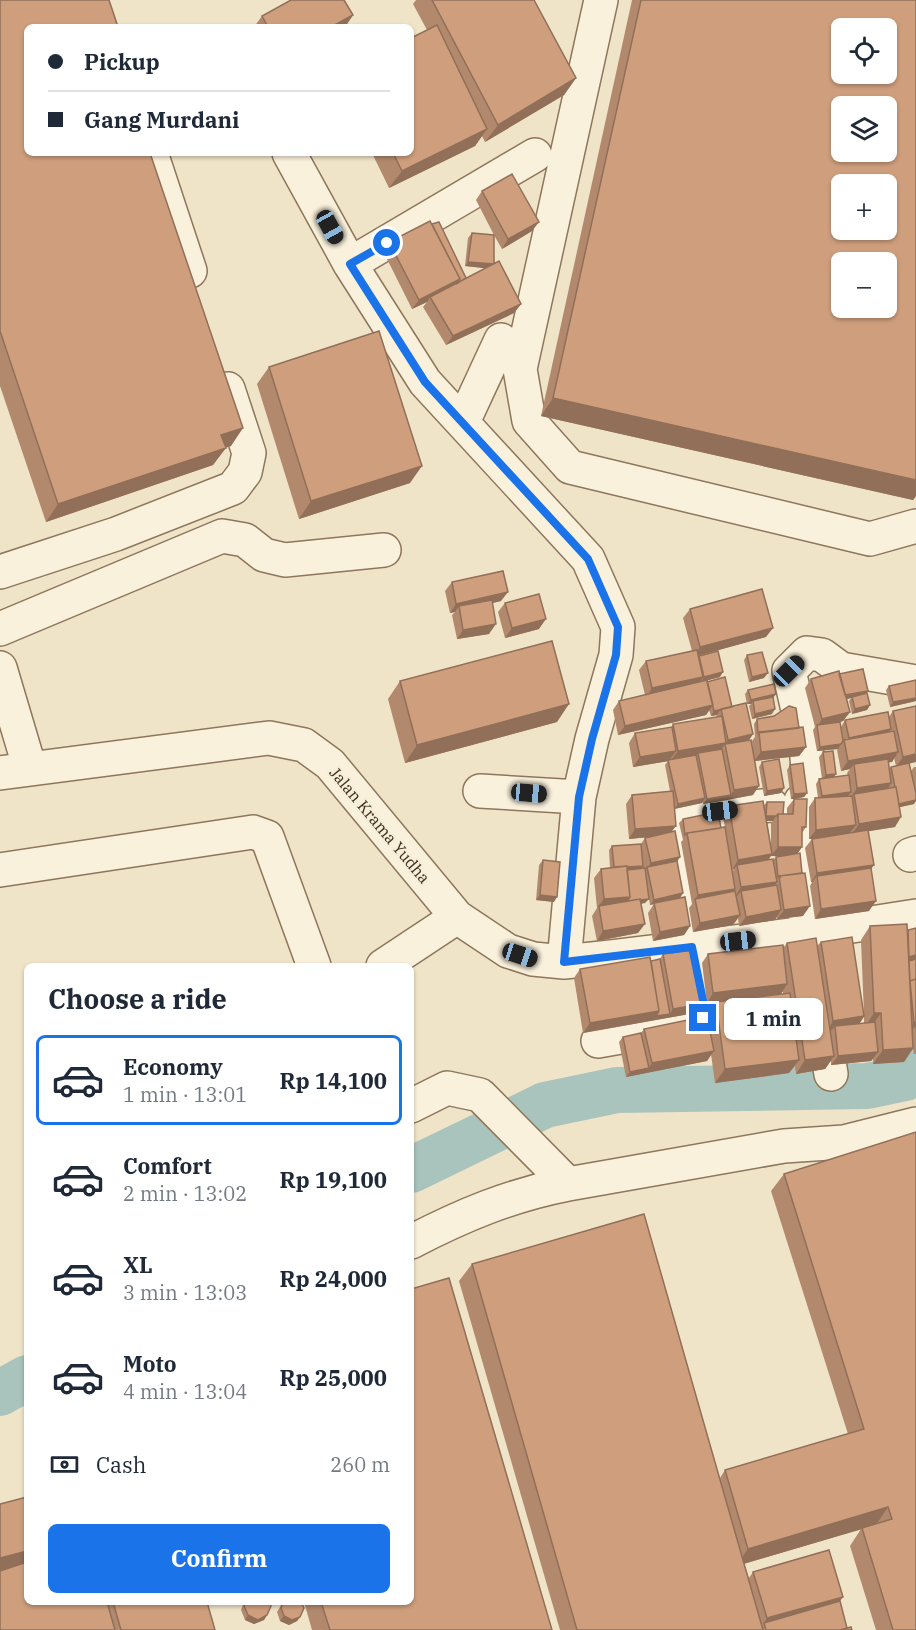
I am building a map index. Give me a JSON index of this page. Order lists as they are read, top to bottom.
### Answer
{
  "streets": {
    "street": ["Jalan Krama Yudha"]
  },
  "page": {
    "map_buttons": ["+", "−"],
    "banner": ["Pickup", "Gang Murdani"],
    "heading": "Choose a ride",
    "bubble": "1 min",
    "list": [
      {
        "name": "Economy",
        "note": "1 min · 13:01",
        "value": "Rp 14,100"
      },
      {
        "name": "Comfort",
        "note": "2 min · 13:02",
        "value": "Rp 19,100"
      },
      {
        "name": "XL",
        "note": "3 min · 13:03",
        "value": "Rp 24,000"
      },
      {
        "name": "Moto",
        "note": "4 min · 13:04",
        "value": "Rp 25,000"
      }
    ],
    "pay": ["Cash", "260 m"],
    "buttons": "Confirm"
  }
}
